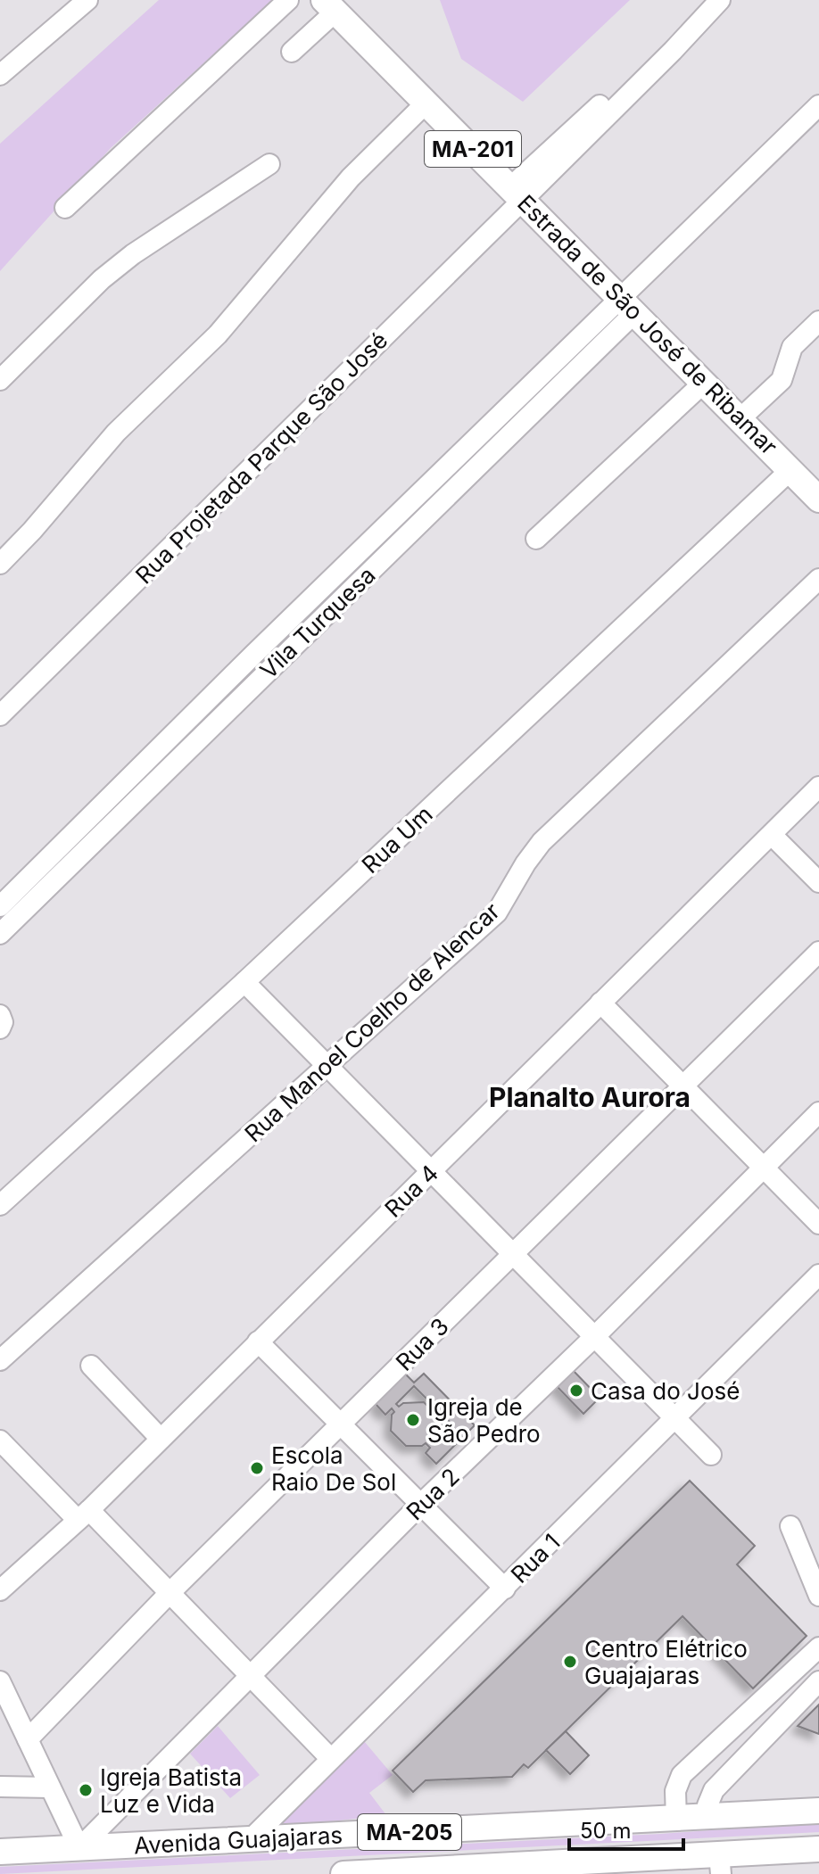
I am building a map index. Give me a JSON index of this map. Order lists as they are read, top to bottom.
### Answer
{
  "streets": {
    "main road": [
      "MA-201",
      "Estrada de São José de Ribamar",
      "MA-205",
      "Avenida Guajajaras"
    ],
    "street": [
      "Rua Projetada Parque São José",
      "Vila Turquesa",
      "Rua Um",
      "Rua Manoel Coelho de Alencar",
      "Rua 4",
      "Rua 3",
      "Rua 2",
      "Rua 1"
    ]
  },
  "crossings": [
    ["Estrada de São José de Ribamar", "Rua Projetada Parque São José"],
    ["Estrada de São José de Ribamar", "Vila Turquesa"],
    ["Estrada de São José de Ribamar", "Rua Um"],
    ["Rua 2", "Avenida Guajajaras"],
    ["Rua 1", "Avenida Guajajaras"]
  ],
  "districts": ["Planalto Aurora"],
  "places": [
    "Casa do José",
    "Igreja de São Pedro",
    "Escola Raio De Sol",
    "Centro Elétrico Guajajaras",
    "Igreja Batista Luz e Vida"
  ],
  "scale_bar": "50 m"
}
